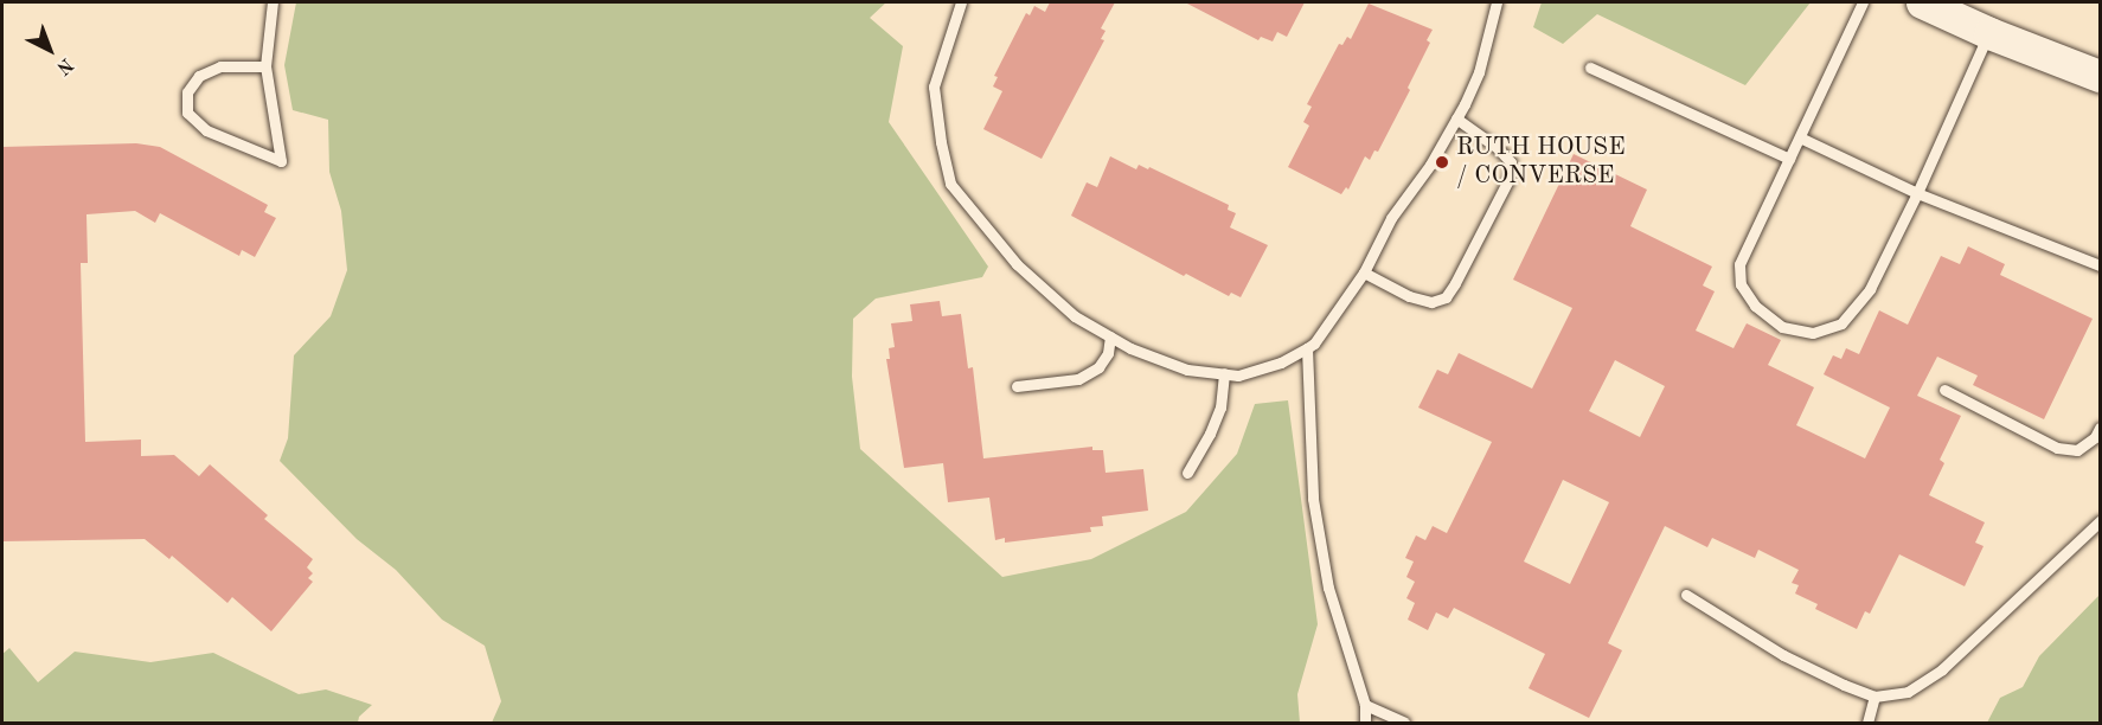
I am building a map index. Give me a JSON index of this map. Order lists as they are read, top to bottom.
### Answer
{
  "places": ["RUTH HOUSE / CONVERSE"],
  "north": "bottom right"
}
